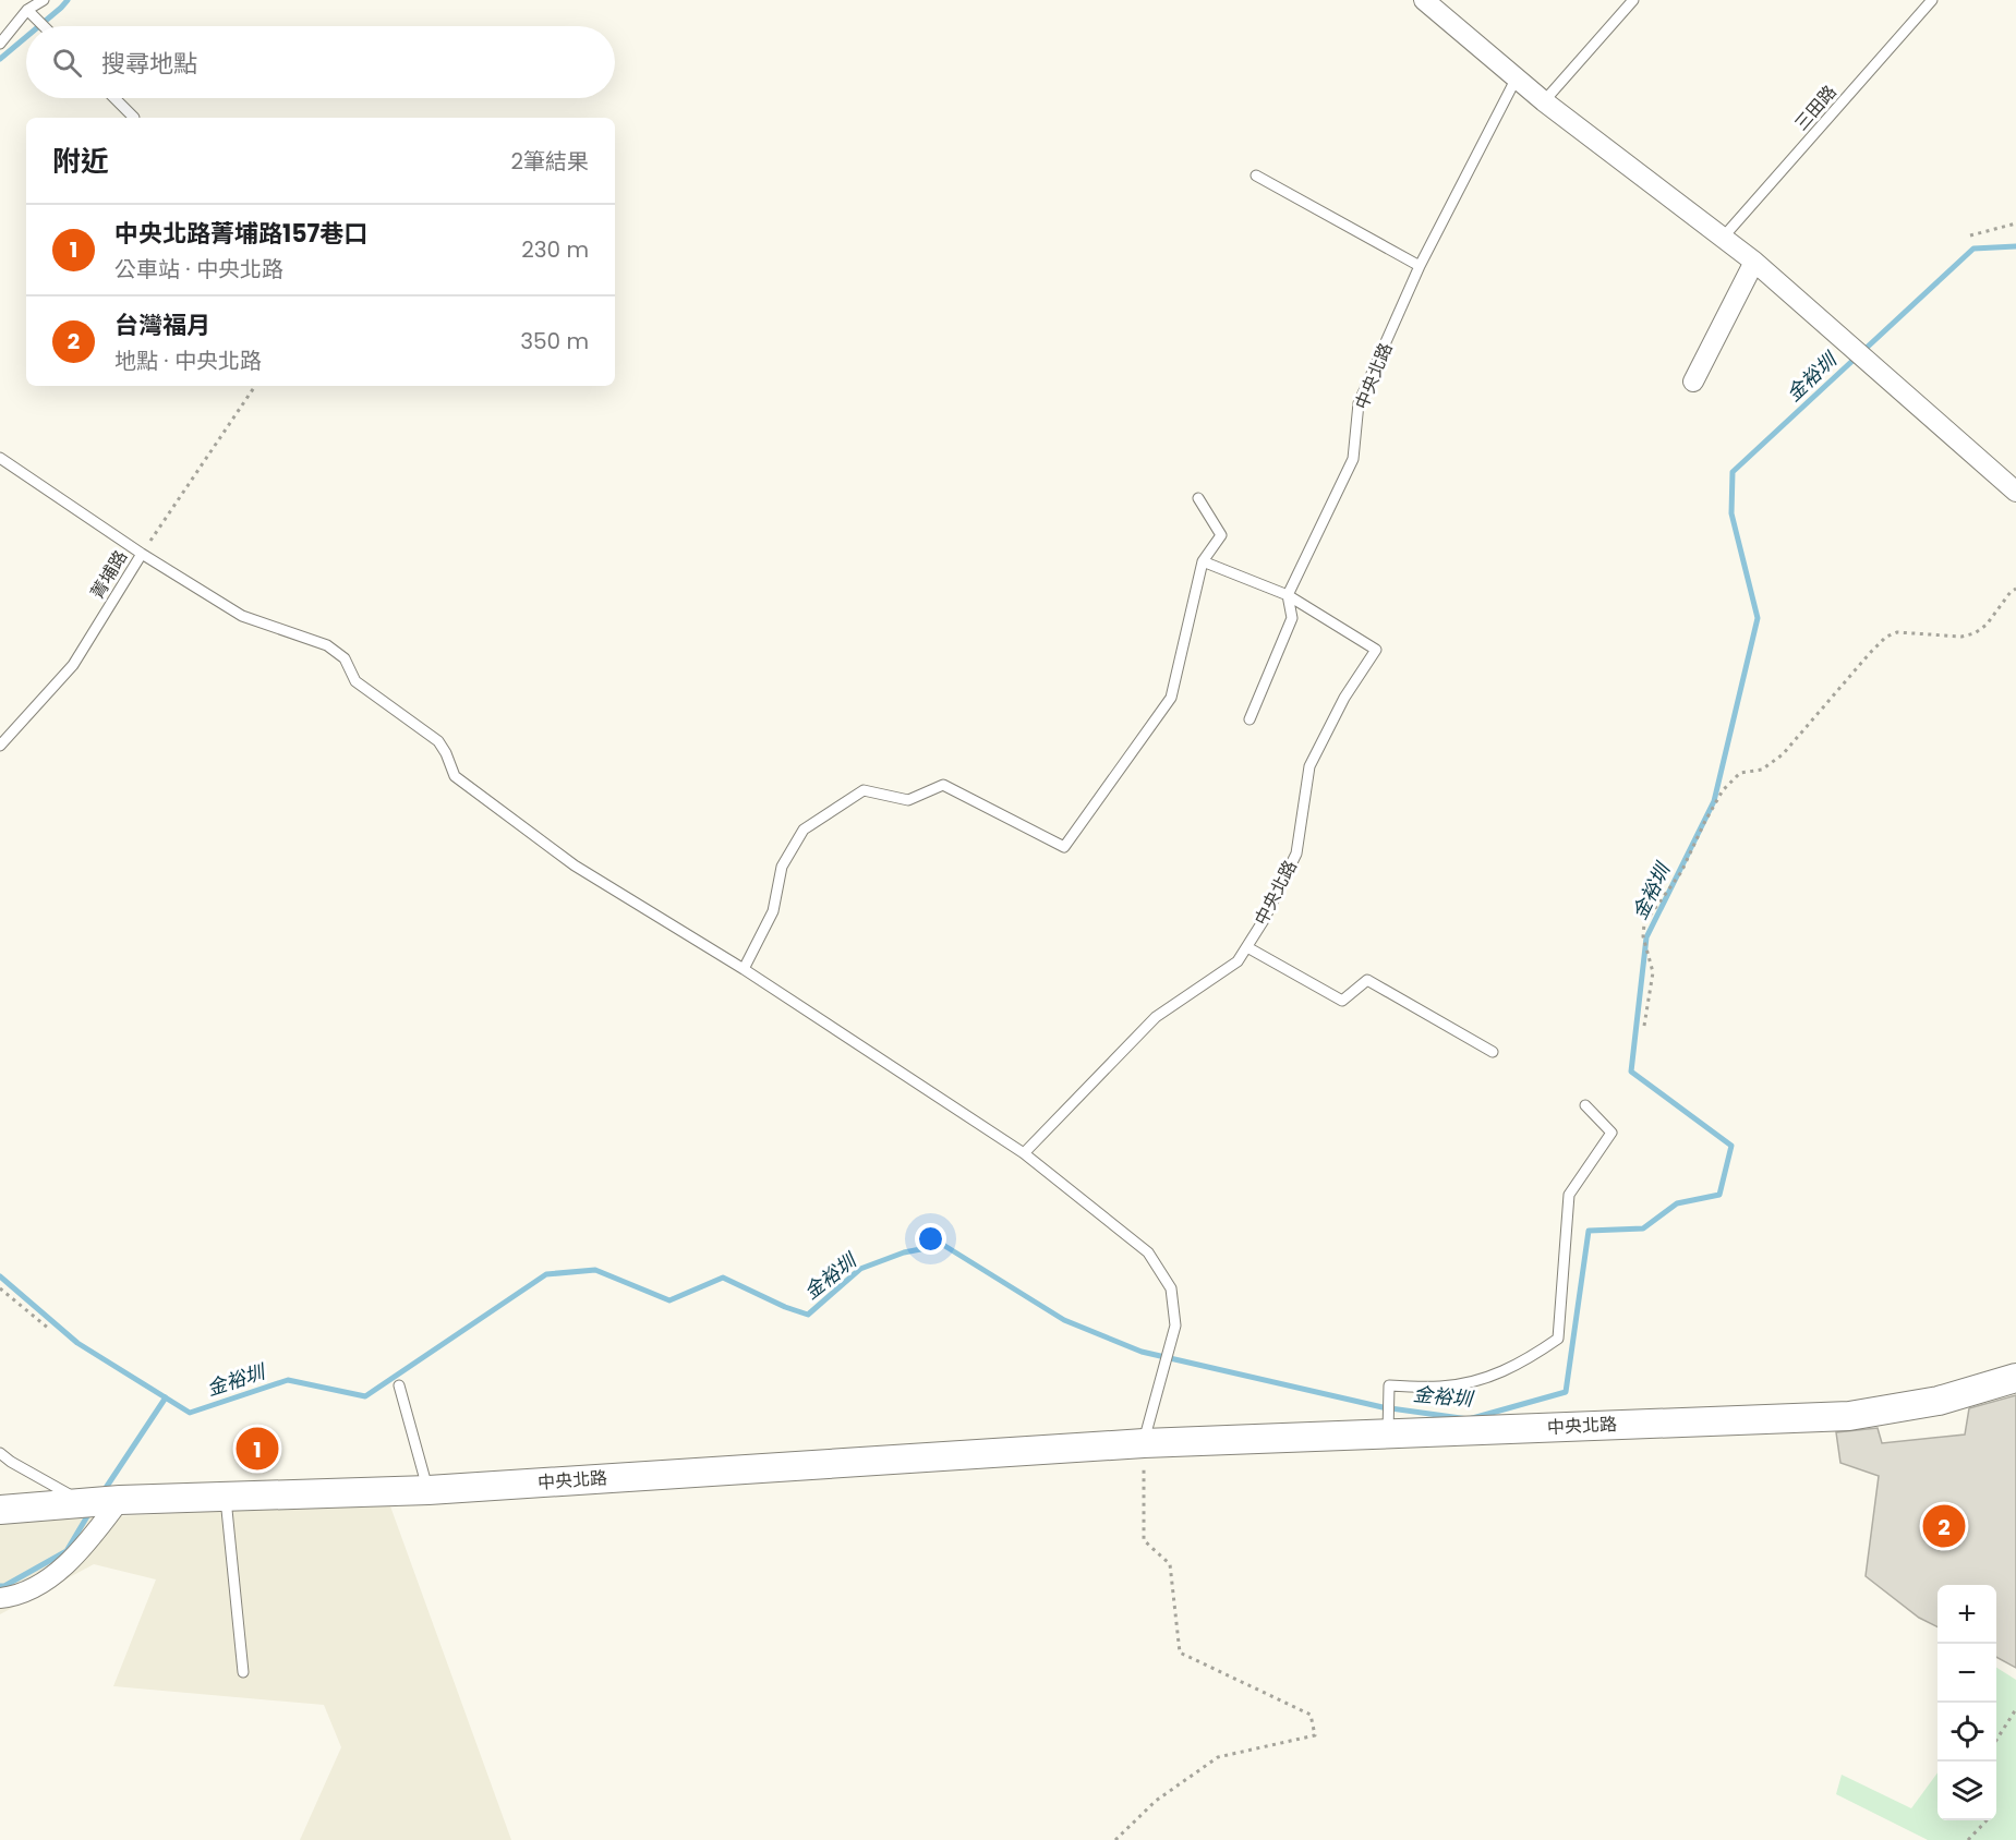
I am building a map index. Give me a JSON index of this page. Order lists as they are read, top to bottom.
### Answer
{
  "streets": {
    "street": ["中央北路"],
    "lane": ["三田路", "菁埔路"]
  },
  "water": ["金裕圳"],
  "page": {
    "search": "搜尋地點",
    "heading": ["附近", "2筆結果"],
    "list": [
      {
        "mark": "1",
        "name": "中央北路菁埔路157巷口",
        "note": "公車站 · 中央北路",
        "value": "230 m"
      },
      {
        "mark": "2",
        "name": "台灣福月",
        "note": "地點 · 中央北路",
        "value": "350 m"
      }
    ],
    "pins": ["1", "2"],
    "map_buttons": ["+", "−"]
  }
}
